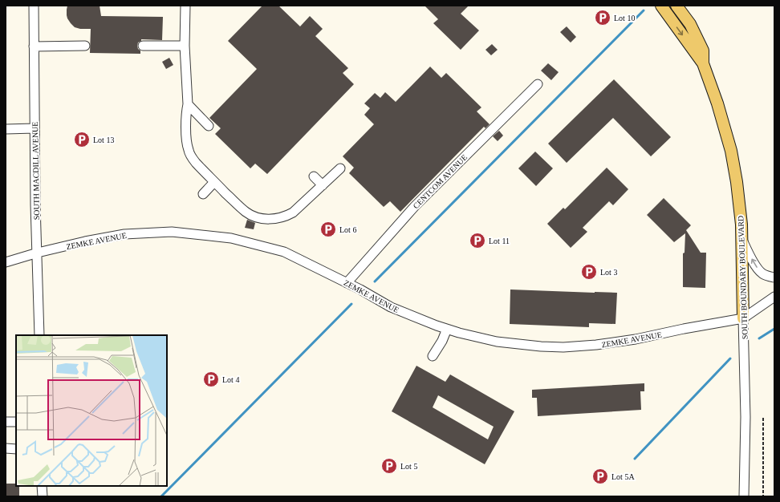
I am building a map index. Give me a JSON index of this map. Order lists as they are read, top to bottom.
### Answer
{
  "streets": {
    "main road": ["SOUTH BOUNDARY BOULEVARD"],
    "street": ["SOUTH MACDILL AVENUE", "CENTCOM AVENUE", "ZEMKE AVENUE"]
  },
  "crossings": [
    ["SOUTH MACDILL AVENUE", "ZEMKE AVENUE"],
    ["CENTCOM AVENUE", "ZEMKE AVENUE"],
    ["ZEMKE AVENUE", "SOUTH BOUNDARY BOULEVARD"]
  ],
  "places": {
    "parking": [
      "Lot 10",
      "Lot 13",
      "Lot 6",
      "Lot 11",
      "Lot 3",
      "Lot 4",
      "Lot 5",
      "Lot 5A"
    ]
  }
}
